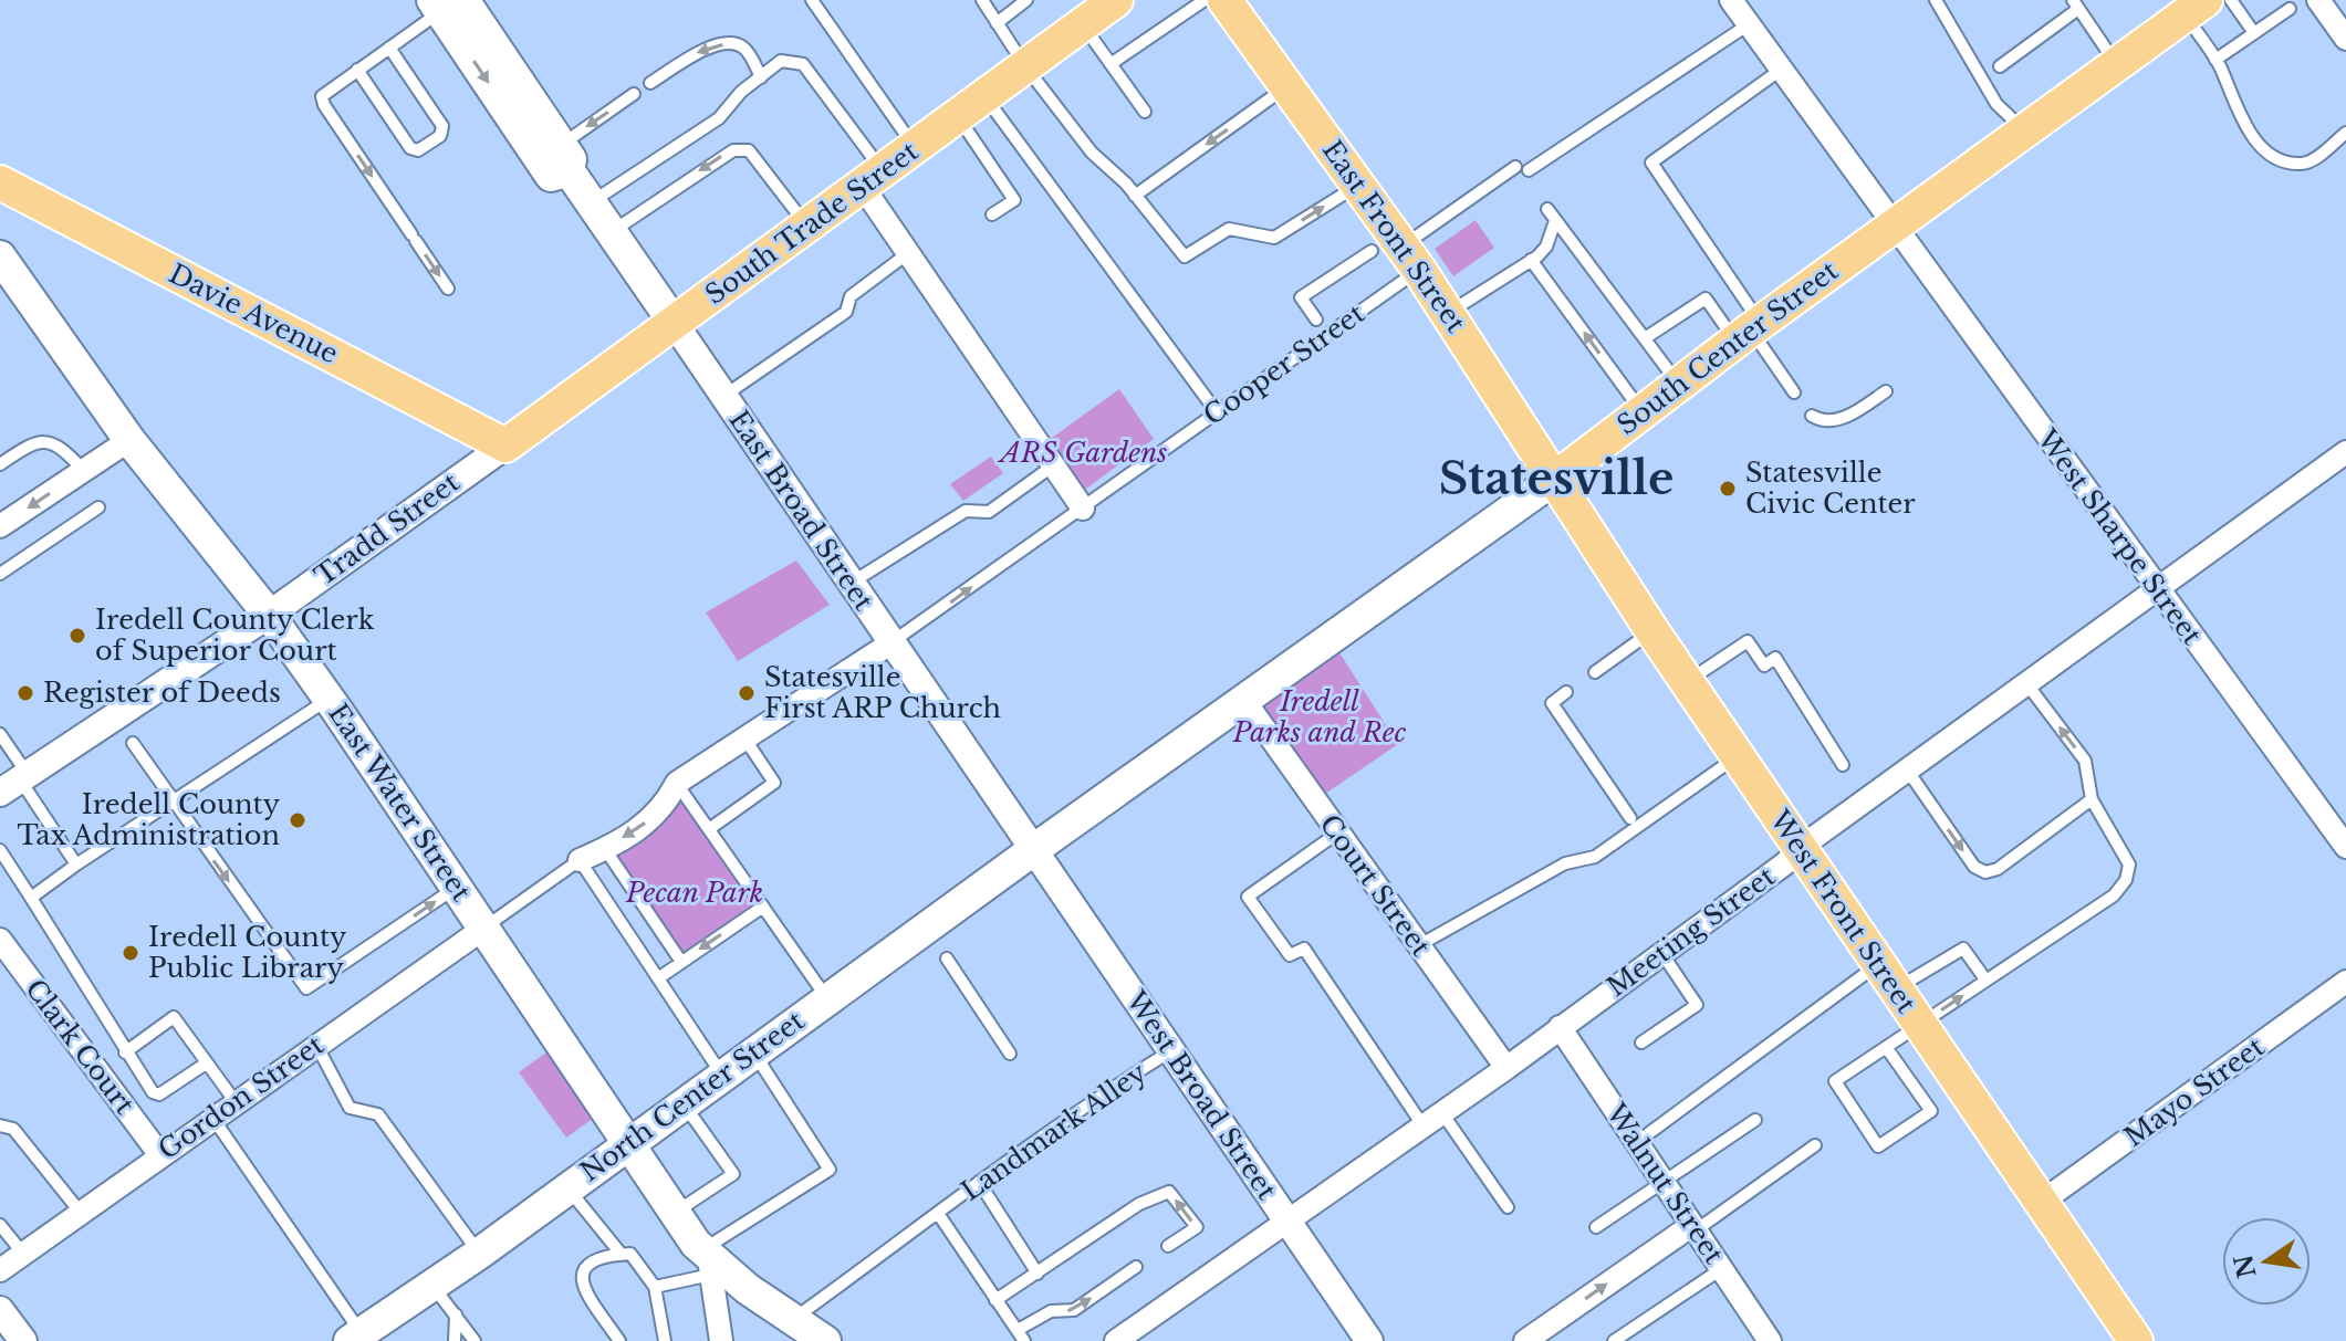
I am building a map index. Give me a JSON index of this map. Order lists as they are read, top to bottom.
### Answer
{
  "streets": {
    "main road": [
      "South Trade Street",
      "East Front Street",
      "Davie Avenue",
      "South Center Street",
      "East Broad Street",
      "East Water Street",
      "West Front Street",
      "North Center Street"
    ],
    "street": [
      "Tradd Street",
      "West Sharpe Street",
      "Court Street",
      "Meeting Street",
      "Clark Court",
      "Mayo Street",
      "West Broad Street",
      "Gordon Street",
      "Walnut Street"
    ],
    "lane": ["Cooper Street", "Landmark Alley"]
  },
  "crossings": [
    ["South Trade Street", "Davie Avenue"],
    ["South Trade Street", "East Broad Street"],
    ["South Trade Street", "Tradd Street"],
    ["East Front Street", "South Center Street"],
    ["East Front Street", "Cooper Street"],
    ["East Front Street", "West Front Street"],
    ["Davie Avenue", "Tradd Street"],
    ["South Center Street", "East Broad Street"],
    ["South Center Street", "West Sharpe Street"],
    ["South Center Street", "Court Street"],
    ["South Center Street", "West Front Street"],
    ["South Center Street", "West Broad Street"],
    ["South Center Street", "North Center Street"],
    ["Cooper Street", "East Broad Street"],
    ["East Broad Street", "West Broad Street"],
    ["East Broad Street", "North Center Street"],
    ["Tradd Street", "East Water Street"],
    ["West Sharpe Street", "Meeting Street"],
    ["East Water Street", "North Center Street"],
    ["East Water Street", "Gordon Street"],
    ["East Water Street", "Landmark Alley"],
    ["Court Street", "Meeting Street"],
    ["West Front Street", "Meeting Street"],
    ["West Front Street", "Mayo Street"],
    ["Meeting Street", "West Broad Street"],
    ["Meeting Street", "Walnut Street"],
    ["Clark Court", "Gordon Street"],
    ["West Broad Street", "North Center Street"],
    ["West Broad Street", "Landmark Alley"]
  ],
  "districts": ["Statesville"],
  "parks": ["ARS Gardens", "Iredell Parks and Rec", "Pecan Park"],
  "places": [
    "Statesville Civic Center",
    "Iredell County Clerk of Superior Court",
    "Register of Deeds",
    "Statesville First ARP Church",
    "Iredell County Tax Administration",
    "Iredell County Public Library"
  ],
  "north": "left"
}
